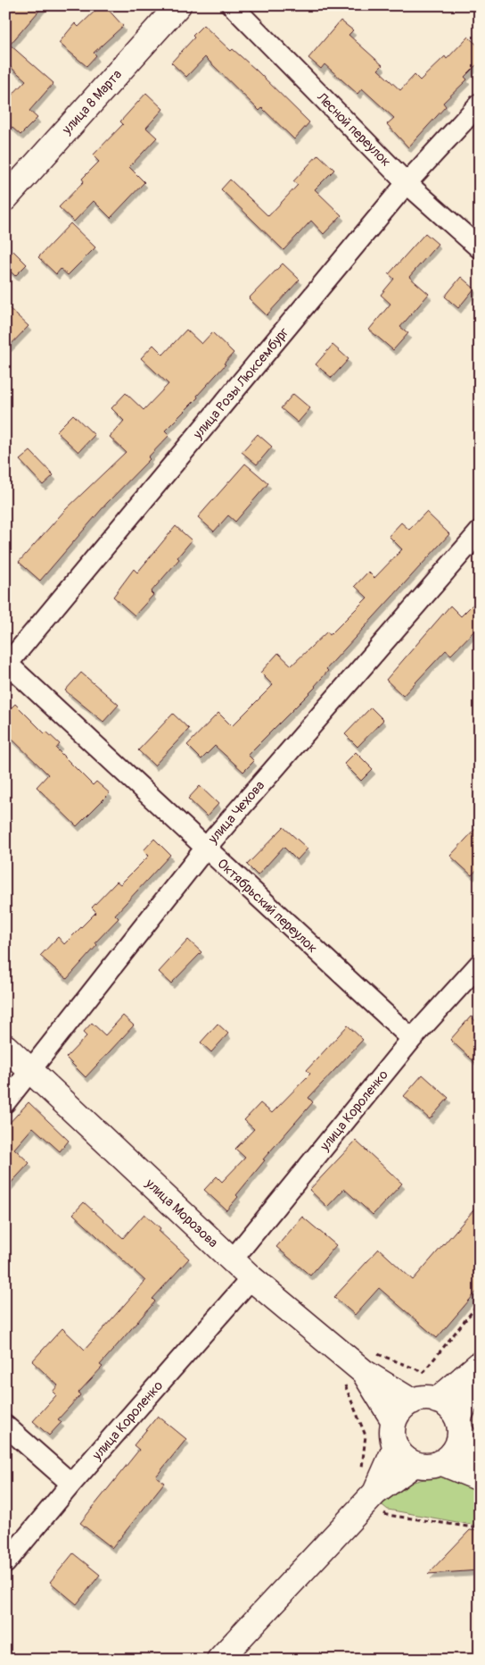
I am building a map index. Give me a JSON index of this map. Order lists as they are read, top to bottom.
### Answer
{
  "streets": {
    "street": [
      "улица 8 Марта",
      "Лесной переулок",
      "улица Розы Люксембург",
      "улица Чехова",
      "Октябрьский переулок",
      "улица Короленко",
      "улица Морозова"
    ]
  },
  "crossings": [
    ["Лесной переулок", "улица Розы Люксембург"],
    ["улица Розы Люксембург", "Октябрьский переулок"],
    ["улица Чехова", "Октябрьский переулок"],
    ["улица Чехова", "улица Морозова"],
    ["Октябрьский переулок", "улица Короленко"],
    ["улица Короленко", "улица Морозова"]
  ]
}
